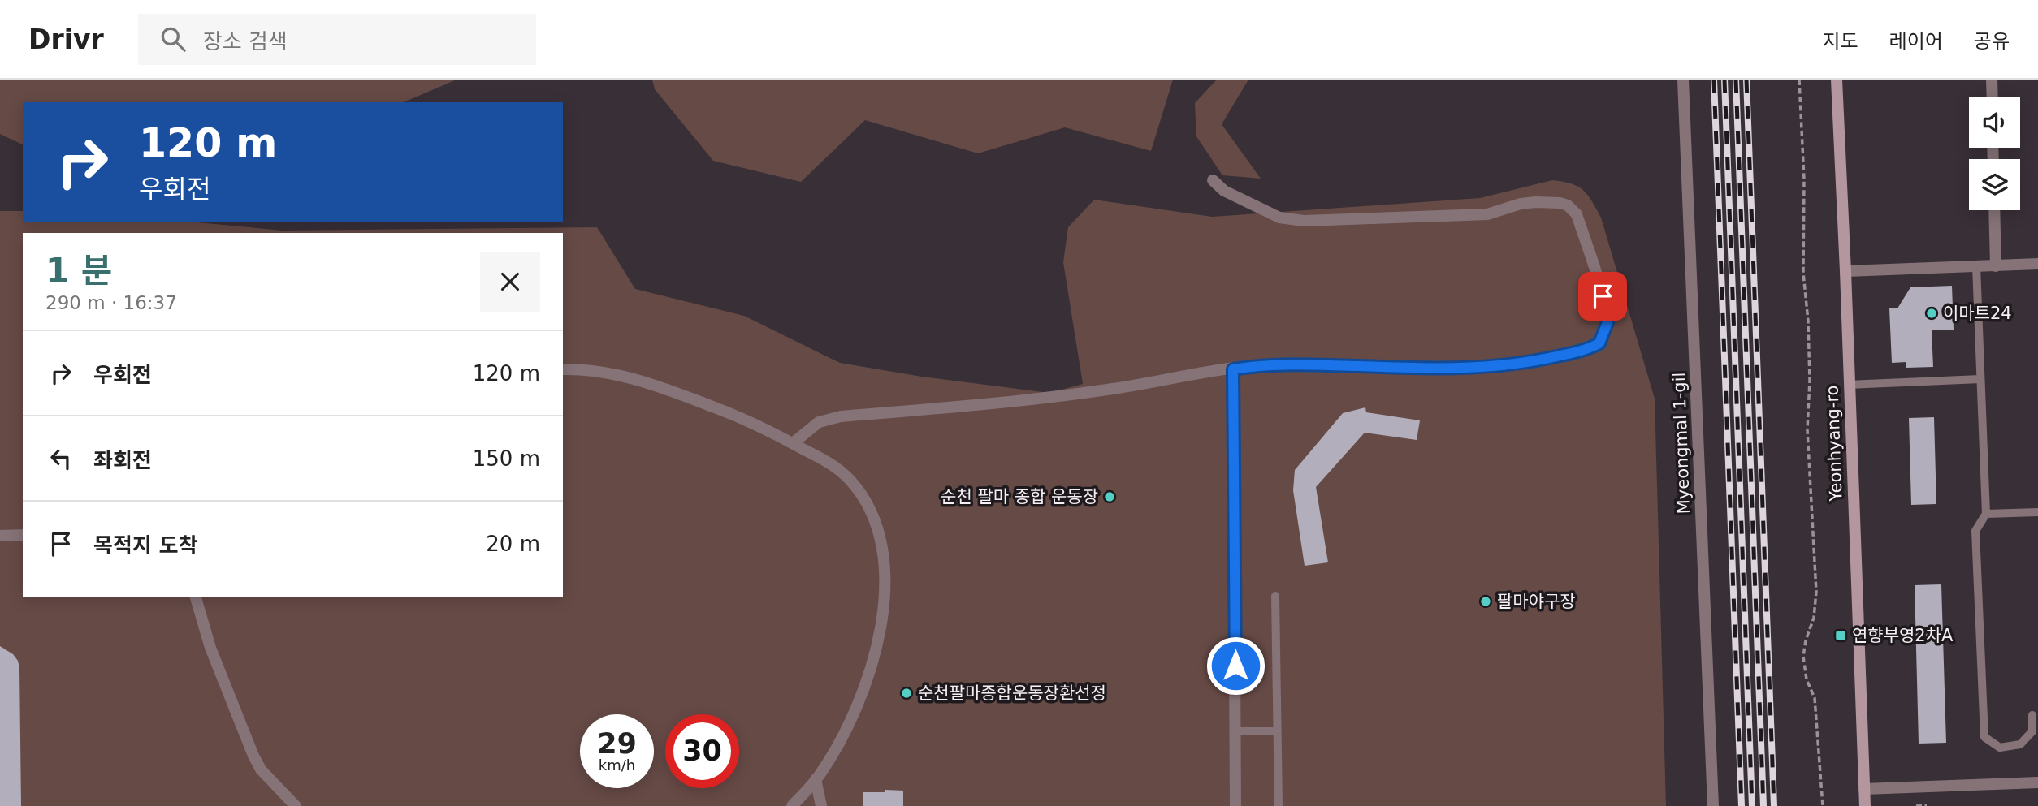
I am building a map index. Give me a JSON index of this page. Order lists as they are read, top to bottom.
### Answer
{
  "streets": {
    "main road": ["Yeonhyang-ro"],
    "street": ["Myeongmal 1-gil"]
  },
  "places": {
    "other": [
      "이마트24",
      "순천 팔마 종합 운동장",
      "팔마야구장",
      "순천팔마종합운동장환선정"
    ],
    "transit": ["연향부영2차A"]
  },
  "page": {
    "header": "Drivr",
    "search": "장소 검색",
    "nav": ["지도", "레이어", "공유"],
    "turn": ["120 m", "우회전"],
    "heading": ["1 분", "290 m · 16:37"],
    "list": [
      {
        "name": "우회전",
        "value": "120 m"
      },
      {
        "name": "좌회전",
        "value": "150 m"
      },
      {
        "name": "목적지 도착",
        "value": "20 m"
      }
    ],
    "speed": "29 km/h",
    "limit": "30"
  }
}
